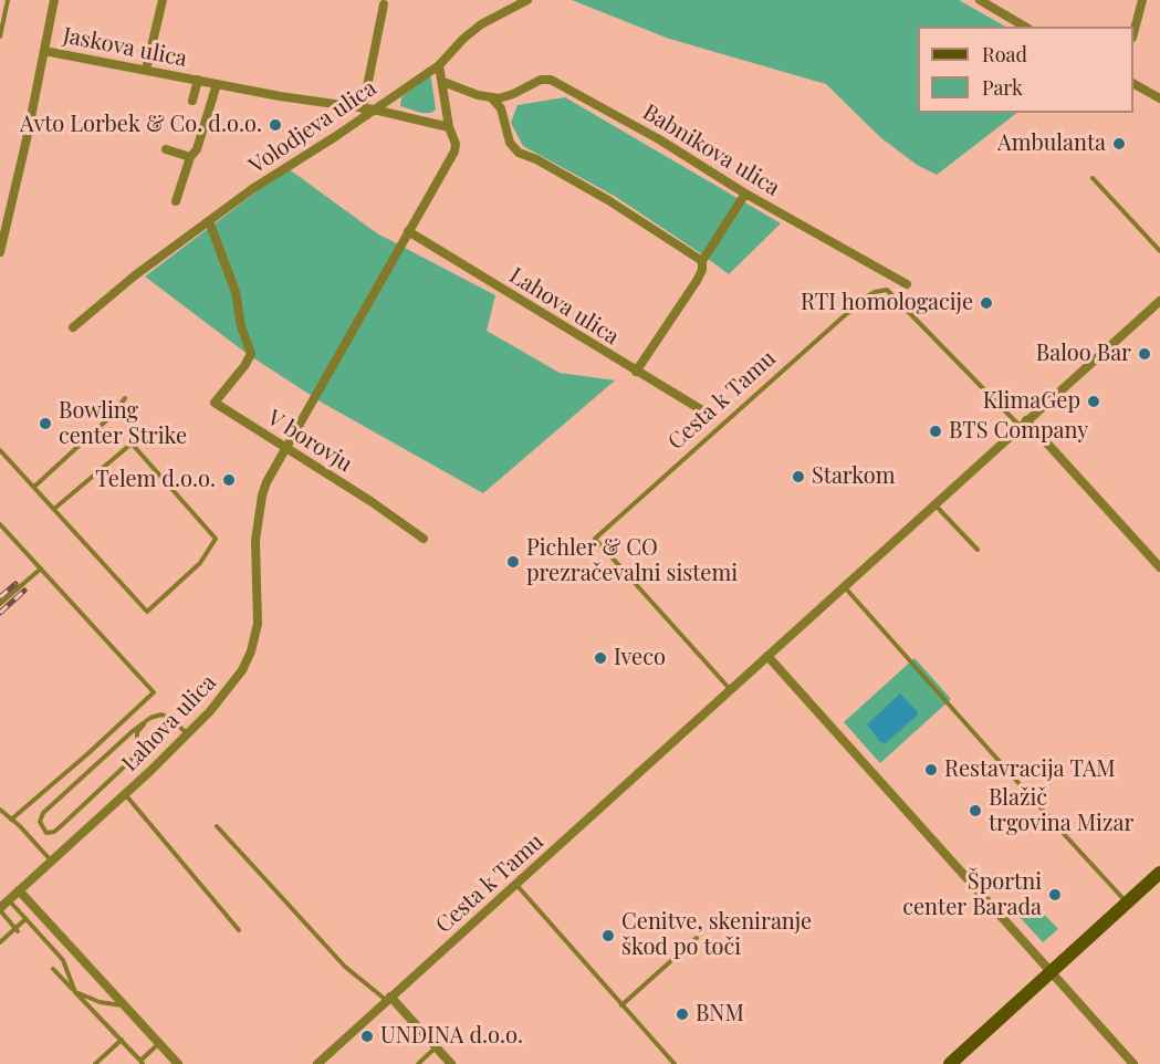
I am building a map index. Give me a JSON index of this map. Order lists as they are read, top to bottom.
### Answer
{
  "streets": {
    "street": [
      "Jaskova ulica",
      "Volodjeva ulica",
      "Babnikova ulica",
      "Lahova ulica",
      "Cesta k Tamu",
      "V borovju"
    ]
  },
  "crossings": [
    ["Jaskova ulica", "Volodjeva ulica"],
    ["Jaskova ulica", "Lahova ulica"],
    ["Volodjeva ulica", "V borovju"],
    ["Lahova ulica", "V borovju"]
  ],
  "places": [
    "Avto Lorbek & Co. d.o.o.",
    "Ambulanta",
    "RTI homologacije",
    "Baloo Bar",
    "KlimaGep",
    "Bowling center Strike",
    "BTS Company",
    "Starkom",
    "Telem d.o.o.",
    "Pichler & CO prezračevalni sistemi",
    "Iveco",
    "Restavracija TAM",
    "Blažič trgovina Mizar",
    "Športni center Barada",
    "Cenitve, skeniranje škod po toči",
    "BNM",
    "UNDINA d.o.o."
  ],
  "legend": ["Road", "Park"]
}
